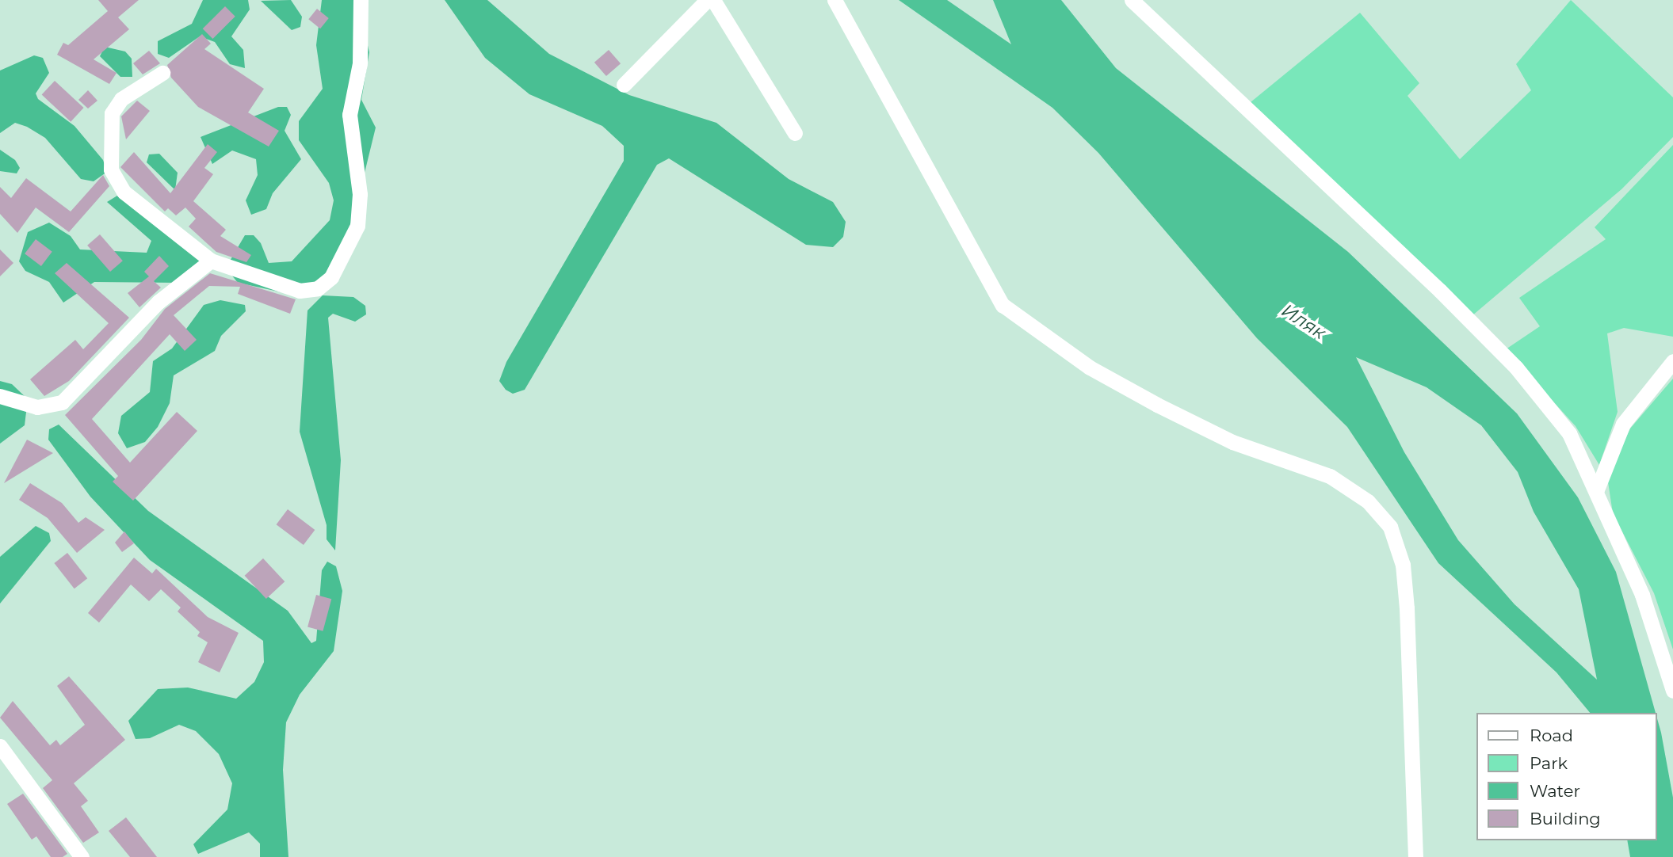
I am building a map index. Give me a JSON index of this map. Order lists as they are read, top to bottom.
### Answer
{
  "water": ["Иляк"],
  "legend": [
    "Road",
    "Park",
    "Water",
    "Building"
  ]
}
